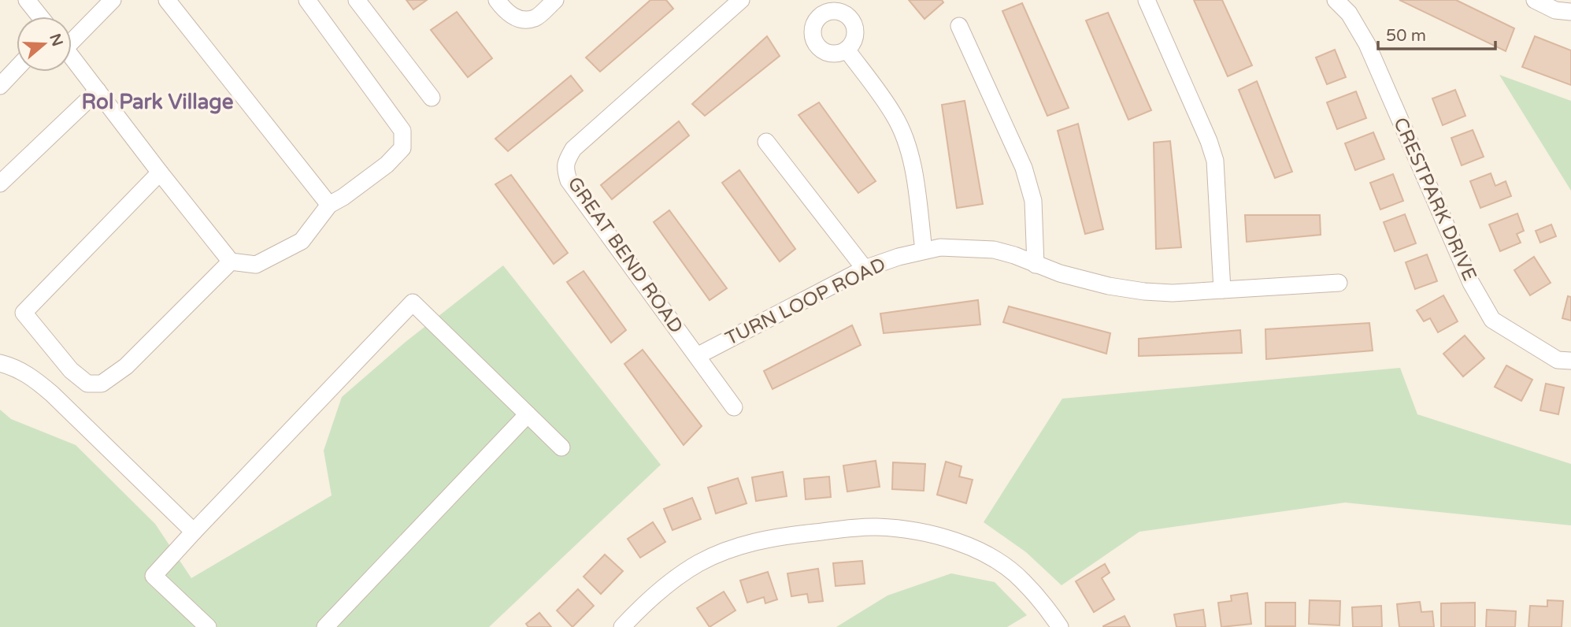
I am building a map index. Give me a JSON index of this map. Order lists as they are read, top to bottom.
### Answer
{
  "streets": {
    "street": ["CRESTPARK DRIVE", "GREAT BEND ROAD", "TURN LOOP ROAD"]
  },
  "crossings": [
    ["GREAT BEND ROAD", "TURN LOOP ROAD"]
  ],
  "districts": ["Rol Park Village"],
  "scale_bar": "50 m",
  "north": "right"
}
